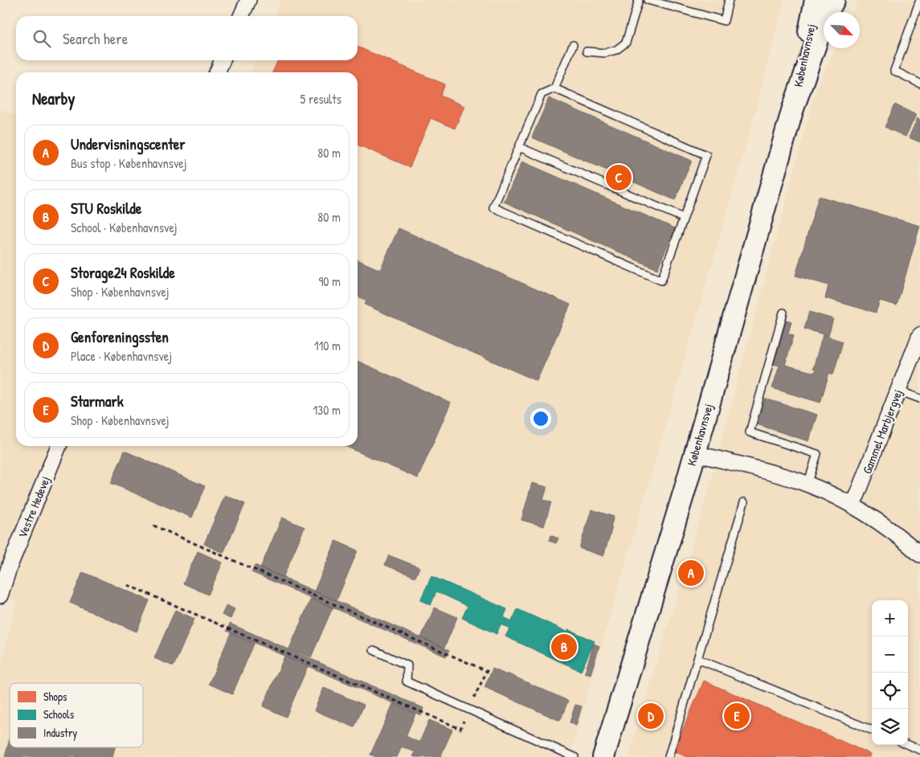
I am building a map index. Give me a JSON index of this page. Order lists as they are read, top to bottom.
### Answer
{
  "streets": {
    "main road": ["Københavnsvej"],
    "street": ["Gammel Marbjergvej", "Vestre Hedevej"]
  },
  "legend": ["Shops", "Schools", "Industry"],
  "north": "bottom right",
  "page": {
    "search": "Search here",
    "heading": ["Nearby", "5 results"],
    "list": [
      {
        "mark": "A",
        "name": "Undervisningscenter",
        "note": "Bus stop · Københavnsvej",
        "value": "80 m"
      },
      {
        "mark": "B",
        "name": "STU Roskilde",
        "note": "School · Københavnsvej",
        "value": "80 m"
      },
      {
        "mark": "C",
        "name": "Storage24 Roskilde",
        "note": "Shop · Københavnsvej",
        "value": "90 m"
      },
      {
        "mark": "D",
        "name": "Genforeningssten",
        "note": "Place · Københavnsvej",
        "value": "110 m"
      },
      {
        "mark": "E",
        "name": "Starmark",
        "note": "Shop · Københavnsvej",
        "value": "130 m"
      }
    ],
    "pins": [
      "C",
      "A",
      "B",
      "D",
      "E"
    ],
    "map_buttons": ["+", "−"]
  }
}
